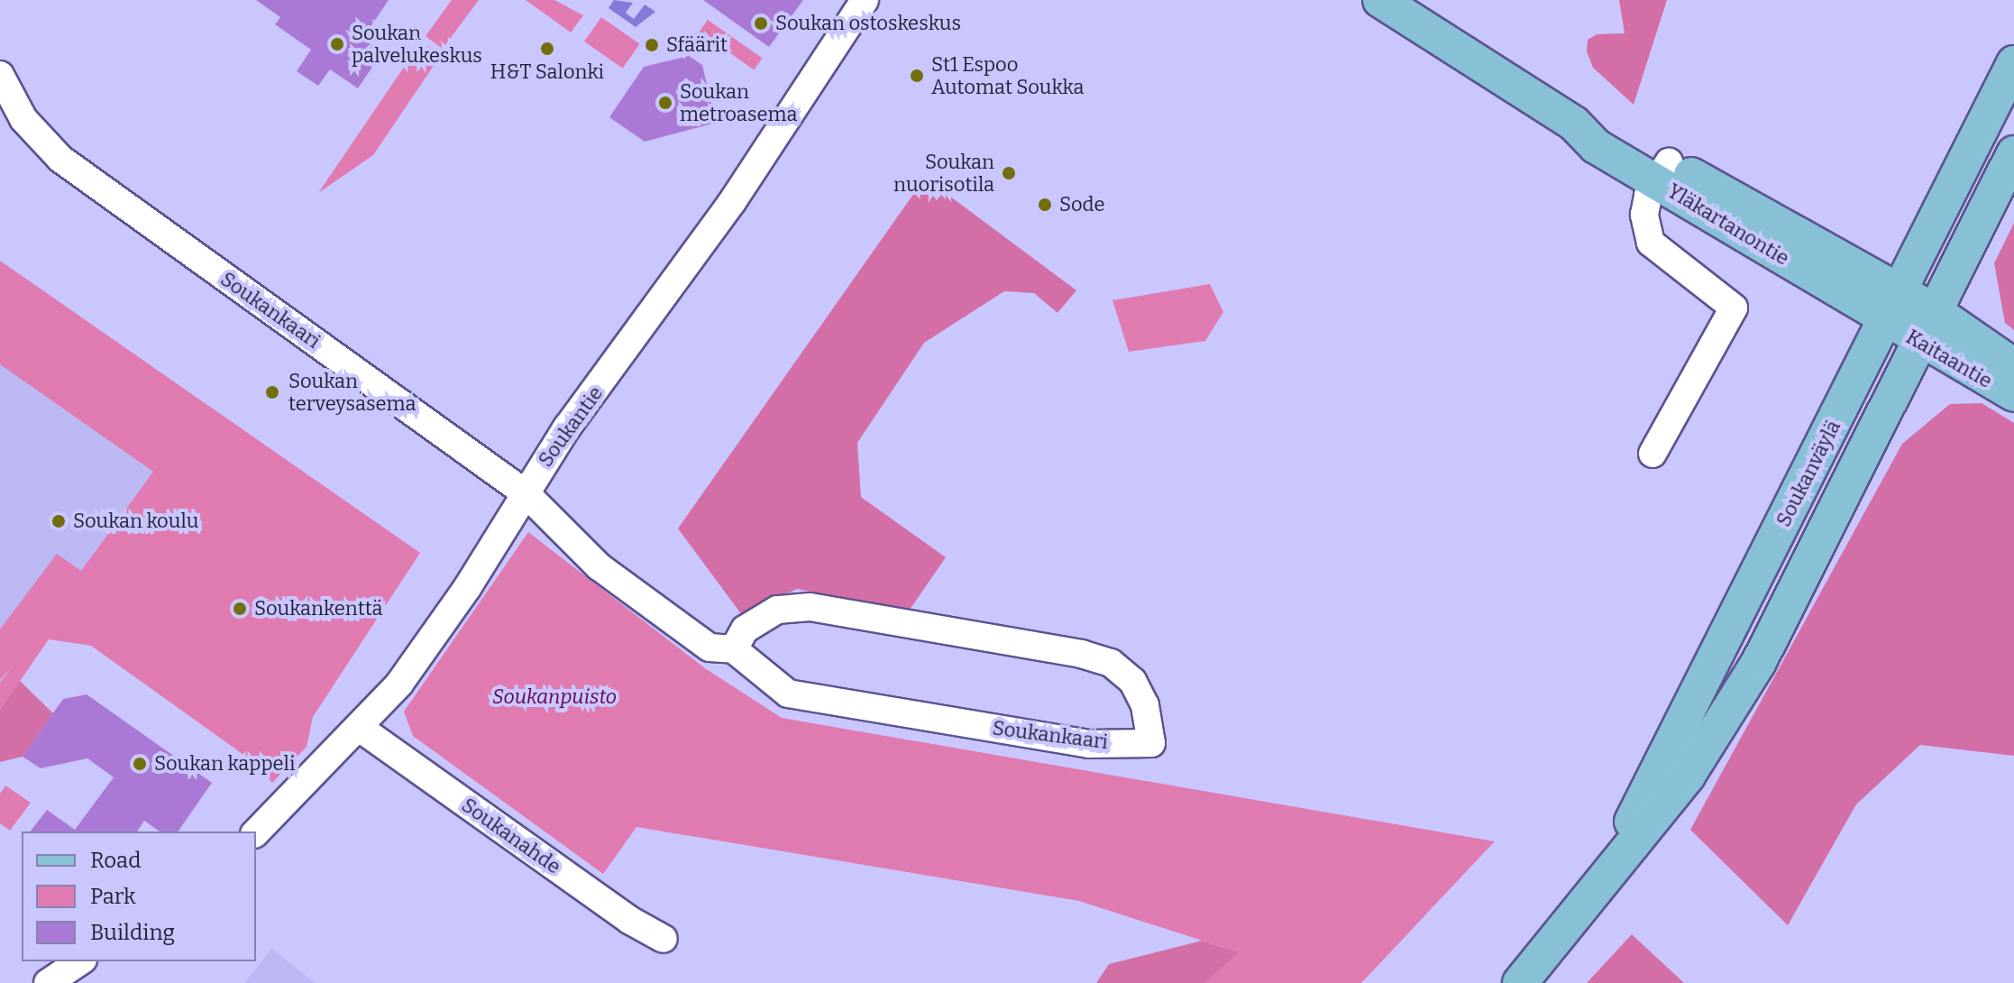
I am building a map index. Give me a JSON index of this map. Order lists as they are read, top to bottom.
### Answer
{
  "streets": {
    "main road": ["Yläkartanontie", "Kaitaantie", "Soukanväylä"],
    "street": ["Soukankaari", "Soukantie", "Soukanahde"]
  },
  "crossings": [
    ["Yläkartanontie", "Kaitaantie"],
    ["Yläkartanontie", "Soukanväylä"],
    ["Soukankaari", "Soukantie"],
    ["Kaitaantie", "Soukanväylä"],
    ["Soukantie", "Soukanahde"]
  ],
  "parks": ["Soukanpuisto"],
  "places": [
    "Soukan ostoskeskus",
    "Soukan palvelukeskus",
    "Sfäärit",
    "H&T Salonki",
    "St1 Espoo Automat Soukka",
    "Soukan metroasema",
    "Soukan nuorisotila",
    "Sode",
    "Soukan terveysasema",
    "Soukan koulu",
    "Soukankenttä",
    "Soukan kappeli"
  ],
  "legend": ["Road", "Park", "Building"]
}
